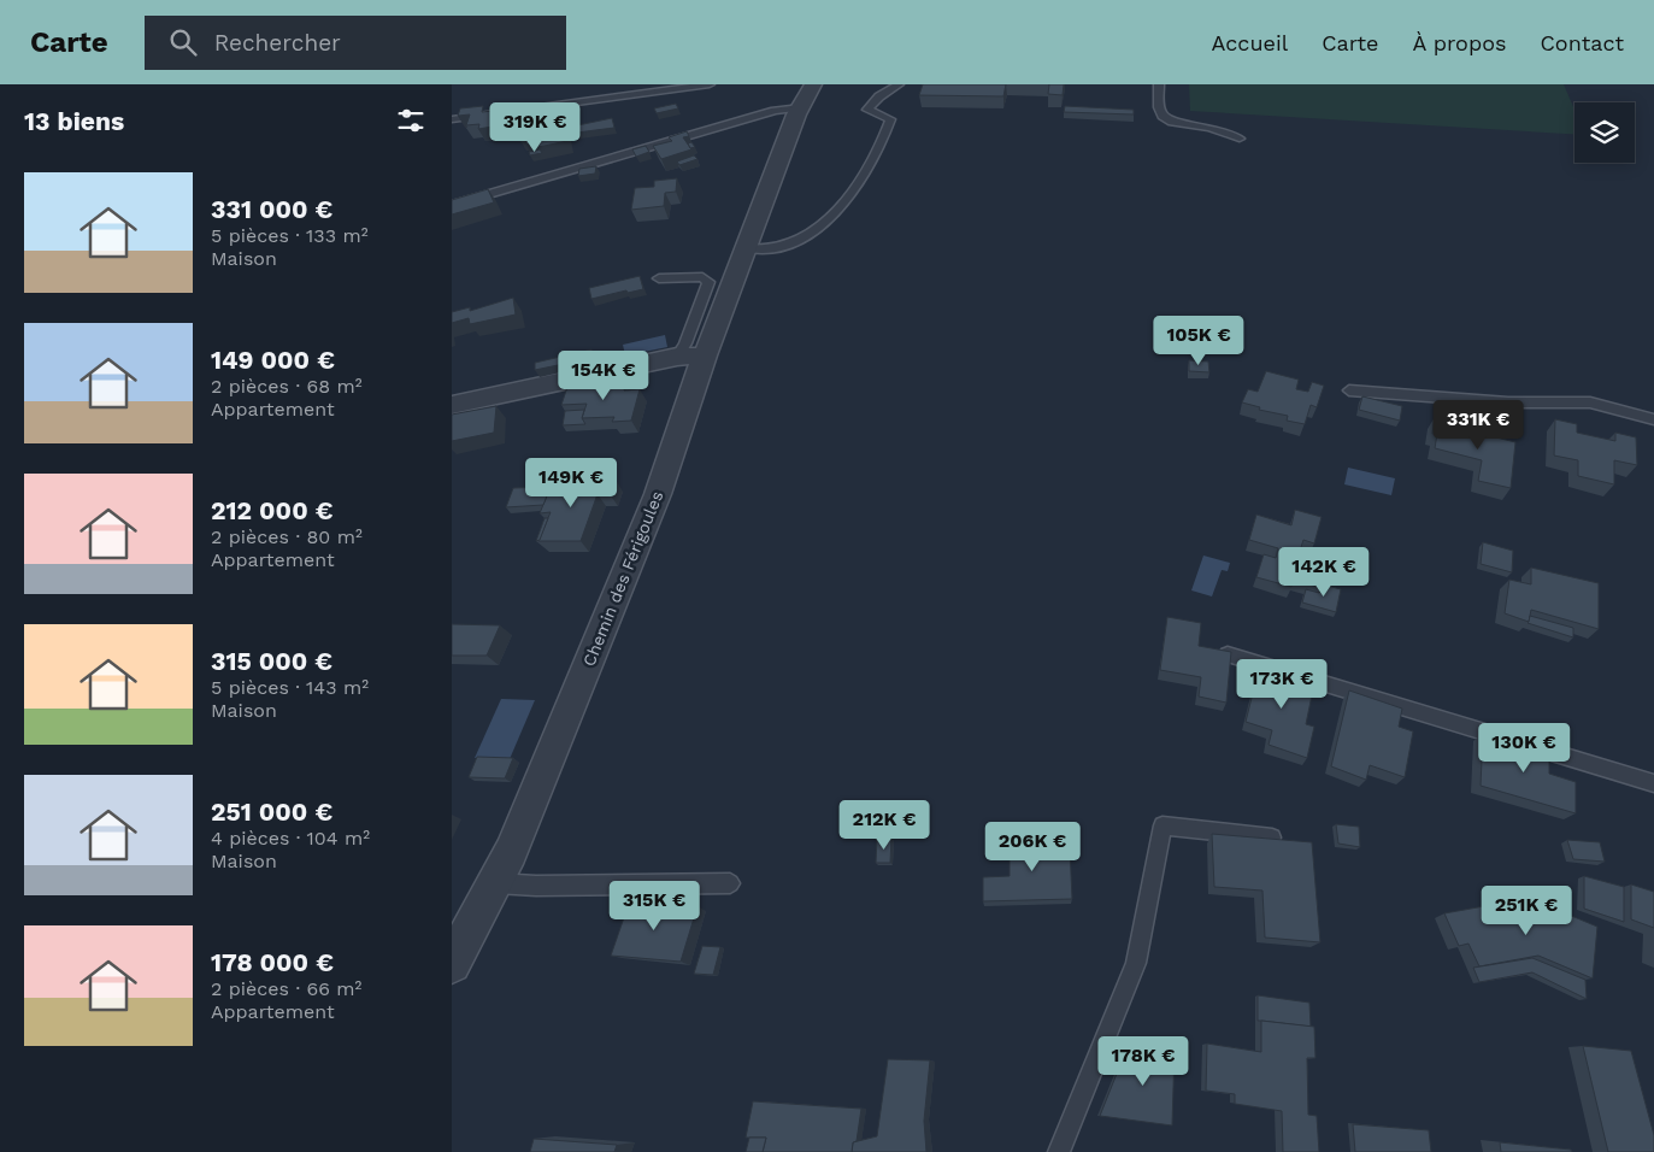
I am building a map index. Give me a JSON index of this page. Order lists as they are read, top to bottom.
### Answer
{
  "streets": {
    "street": ["Chemin des Férigoules"]
  },
  "page": {
    "header": "Carte",
    "search": "Rechercher",
    "nav": [
      "Accueil",
      "Carte",
      "À propos",
      "Contact"
    ],
    "heading": "13 biens",
    "price": [
      "319K €",
      "105K €",
      "154K €",
      "331K €",
      "149K €",
      "142K €",
      "173K €",
      "130K €",
      "212K €",
      "206K €",
      "315K €",
      "251K €",
      "178K €"
    ],
    "list": [
      {
        "name": "331 000 €",
        "note": "5 pièces · 133 m² · Maison"
      },
      {
        "name": "149 000 €",
        "note": "2 pièces · 68 m² · Appartement"
      },
      {
        "name": "212 000 €",
        "note": "2 pièces · 80 m² · Appartement"
      },
      {
        "name": "315 000 €",
        "note": "5 pièces · 143 m² · Maison"
      },
      {
        "name": "251 000 €",
        "note": "4 pièces · 104 m² · Maison"
      },
      {
        "name": "178 000 €",
        "note": "2 pièces · 66 m² · Appartement"
      }
    ]
  }
}
